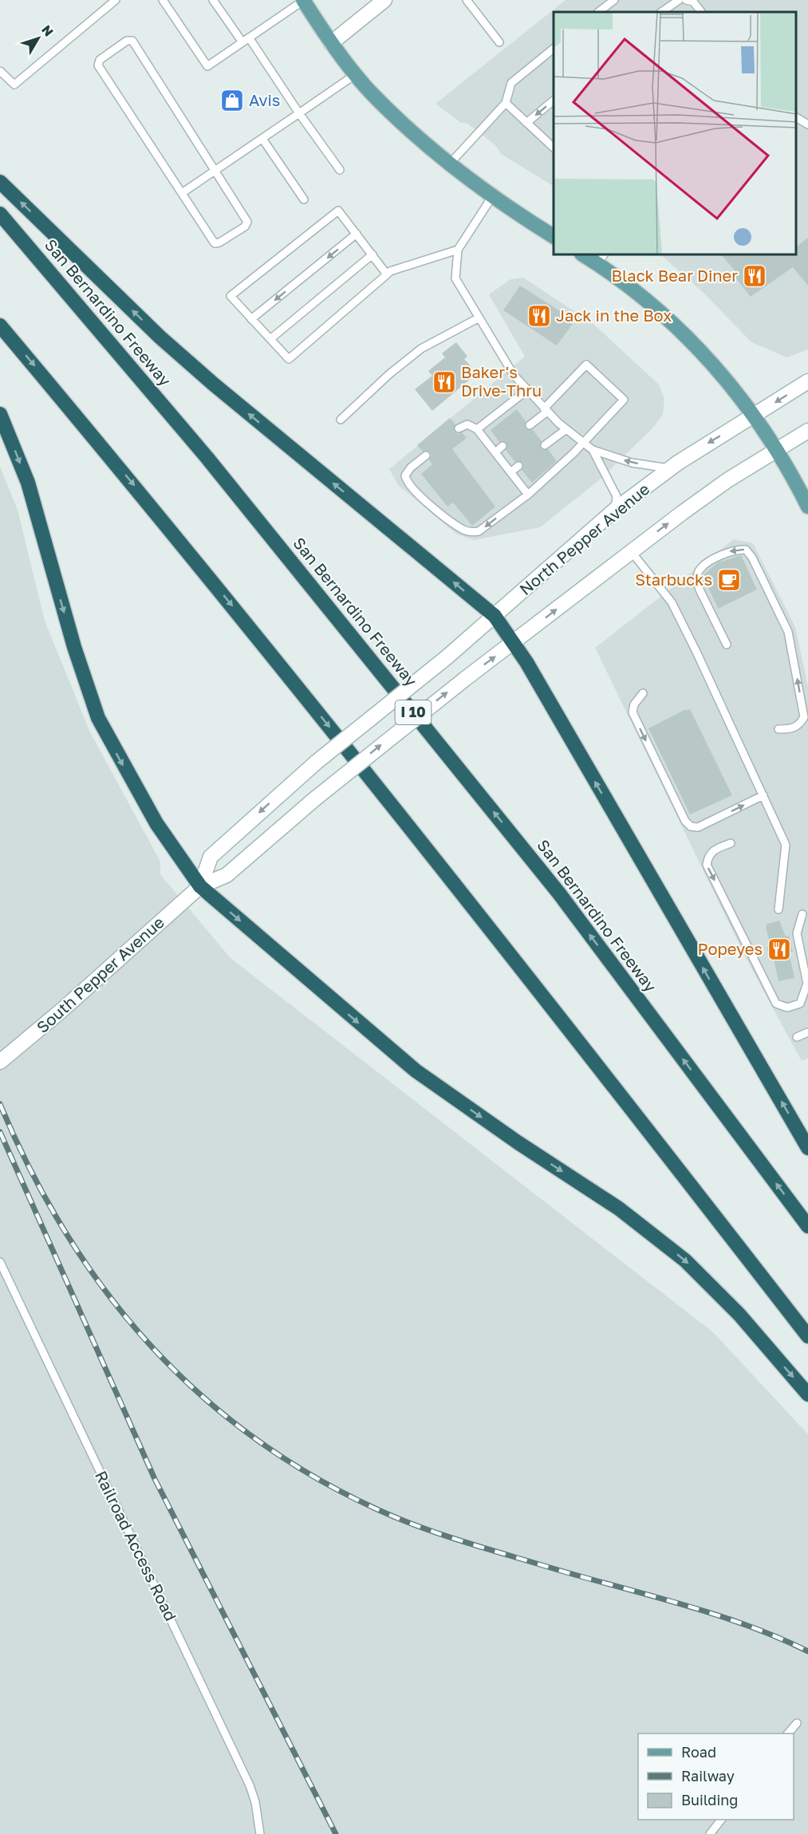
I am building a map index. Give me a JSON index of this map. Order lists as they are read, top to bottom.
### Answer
{
  "streets": {
    "highway": ["San Bernardino Freeway", "I 10"],
    "main road": ["North Pepper Avenue", "South Pepper Avenue"],
    "lane": ["Railroad Access Road"]
  },
  "crossings": [
    ["North Pepper Avenue", "South Pepper Avenue"]
  ],
  "places": {
    "shop": ["Avis"],
    "restaurant": [
      "Black Bear Diner",
      "Jack in the Box",
      "Baker's Drive-Thru",
      "Popeyes"
    ],
    "cafe": ["Starbucks"]
  },
  "legend": ["Road", "Railway", "Building"],
  "north": "top right"
}
